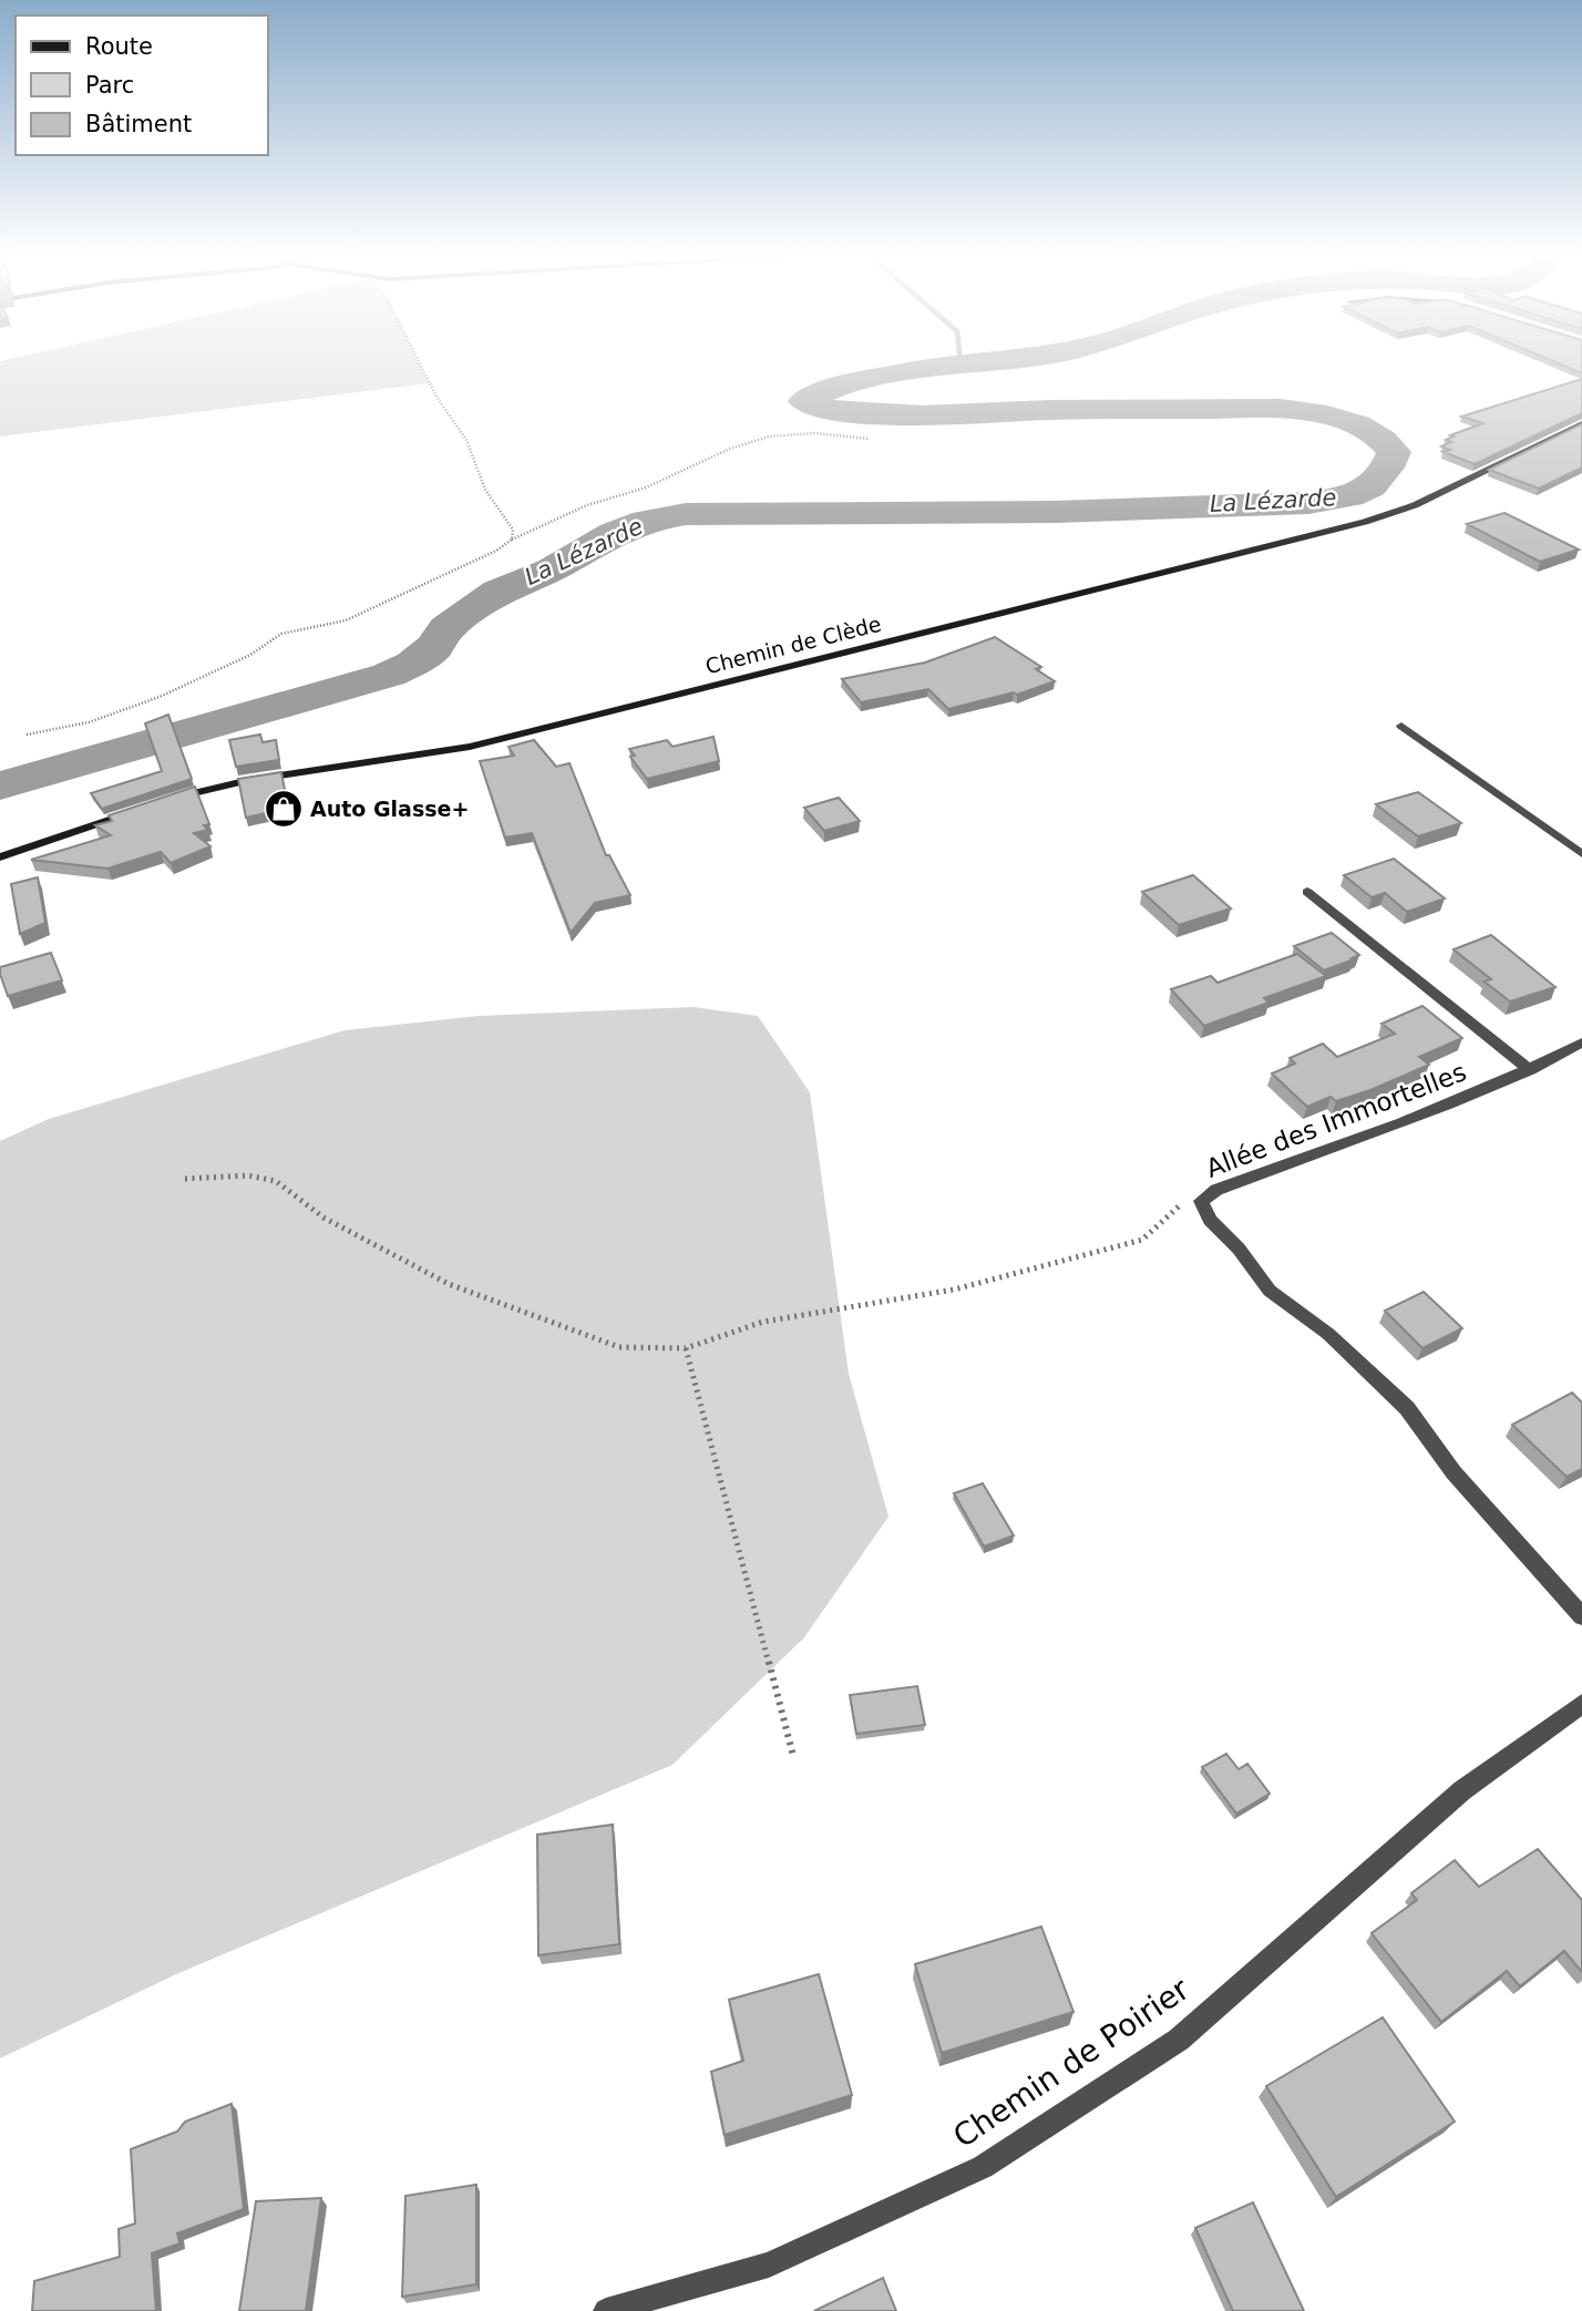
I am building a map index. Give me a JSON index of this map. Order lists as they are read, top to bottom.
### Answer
{
  "streets": {
    "main road": ["Chemin de Clède"],
    "street": ["Allée des Immortelles", "Chemin de Poirier"]
  },
  "water": ["La Lézarde"],
  "places": {
    "shop": ["Auto Glasse+"]
  },
  "legend": ["Route", "Parc", "Bâtiment"]
}
